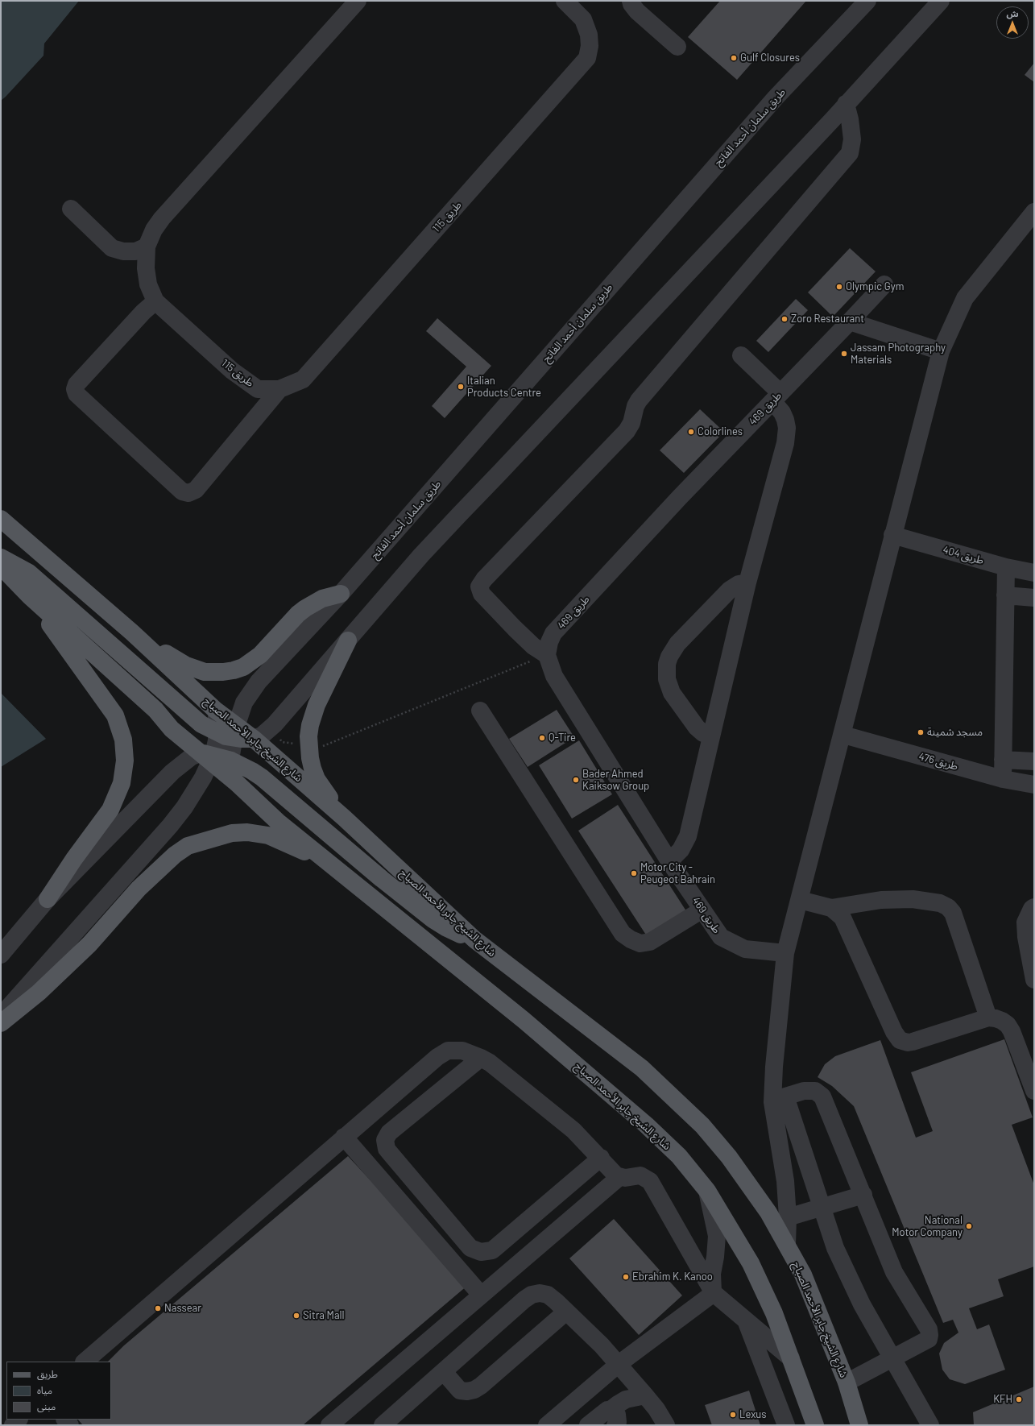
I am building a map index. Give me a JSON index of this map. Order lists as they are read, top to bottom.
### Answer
{
  "streets": {
    "main road": ["شارع الشيخ جابر الأحمد الصباح"],
    "street": [
      "طريق سلمان أحمد الفاتح",
      "طريق 115",
      "طريق 469",
      "طريق 404",
      "طريق 476"
    ]
  },
  "crossings": [
    ["طريق سلمان أحمد الفاتح", "شارع الشيخ جابر الأحمد الصباح"]
  ],
  "places": [
    "Gulf Closures",
    "Olympic Gym",
    "Zoro Restaurant",
    "Jassam Photography Materials",
    "Italian Products Centre",
    "Colorlines",
    "مسجد شمينة",
    "Q-Tire",
    "Bader Ahmed Kaiksow Group",
    "Motor City - Peugeot Bahrain",
    "National Motor Company",
    "Ebrahim K. Kanoo",
    "Nassear",
    "Sitra Mall",
    "KFH",
    "Lexus"
  ],
  "legend": ["طريق", "مياه", "مبنى"],
  "north": "top"
}
